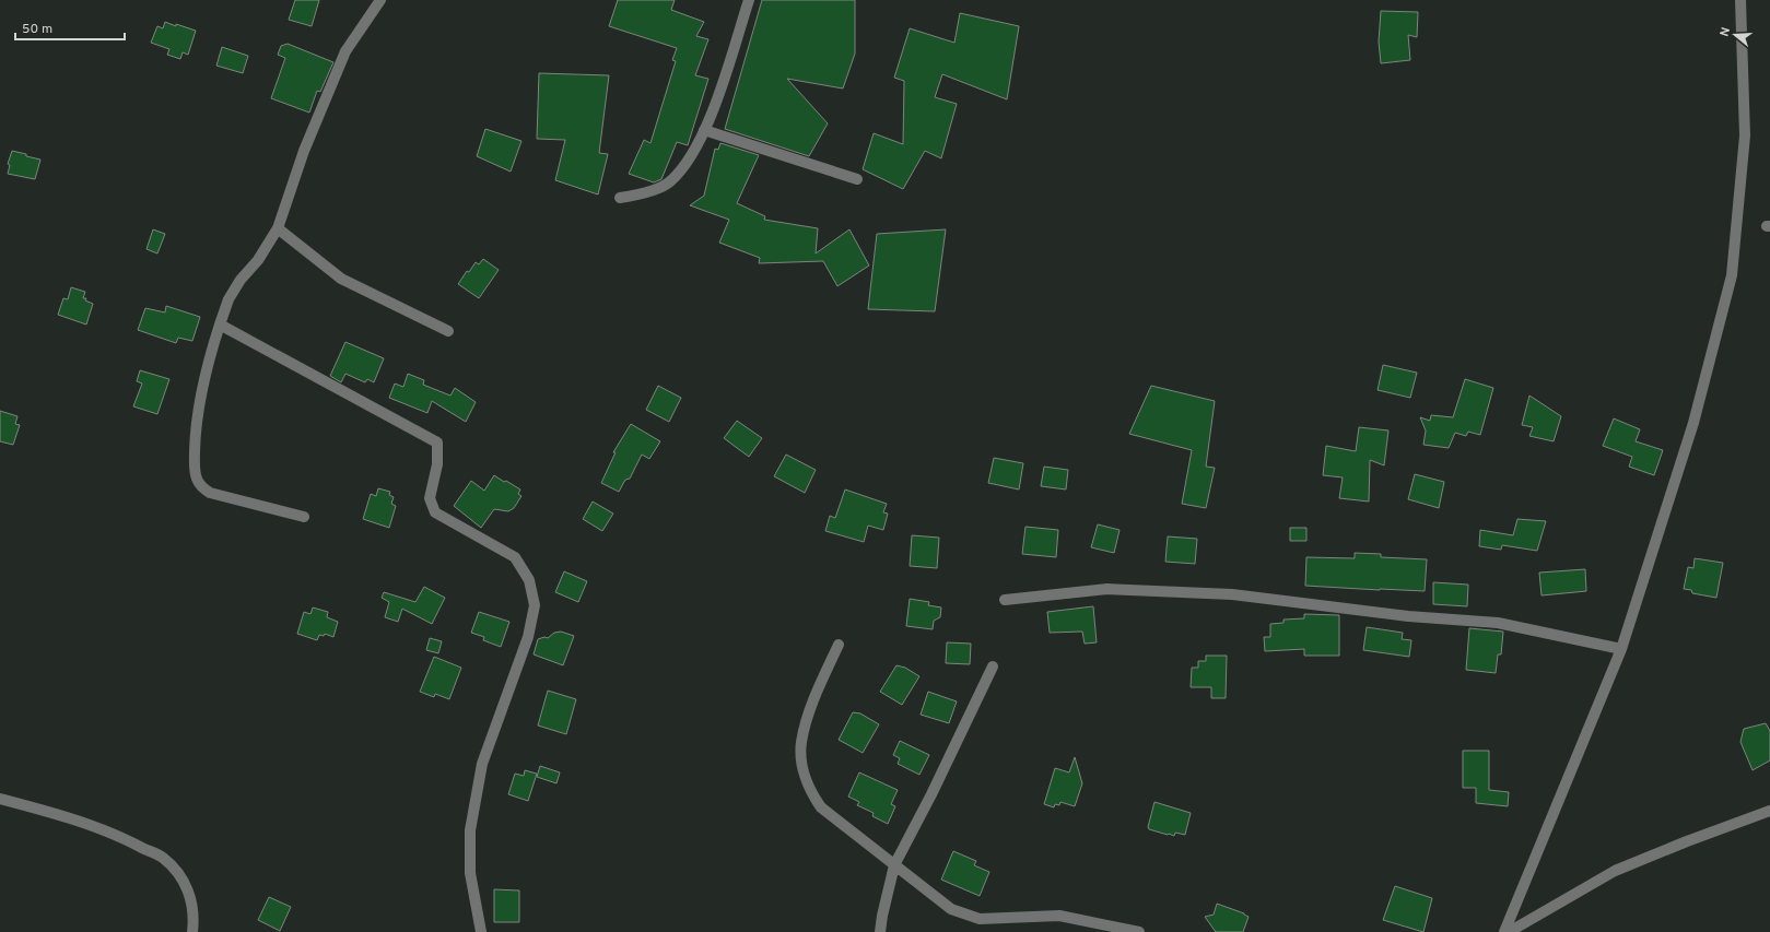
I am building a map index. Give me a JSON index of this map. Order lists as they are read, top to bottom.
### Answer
{
  "scale_bar": "50 m",
  "north": "left"
}
